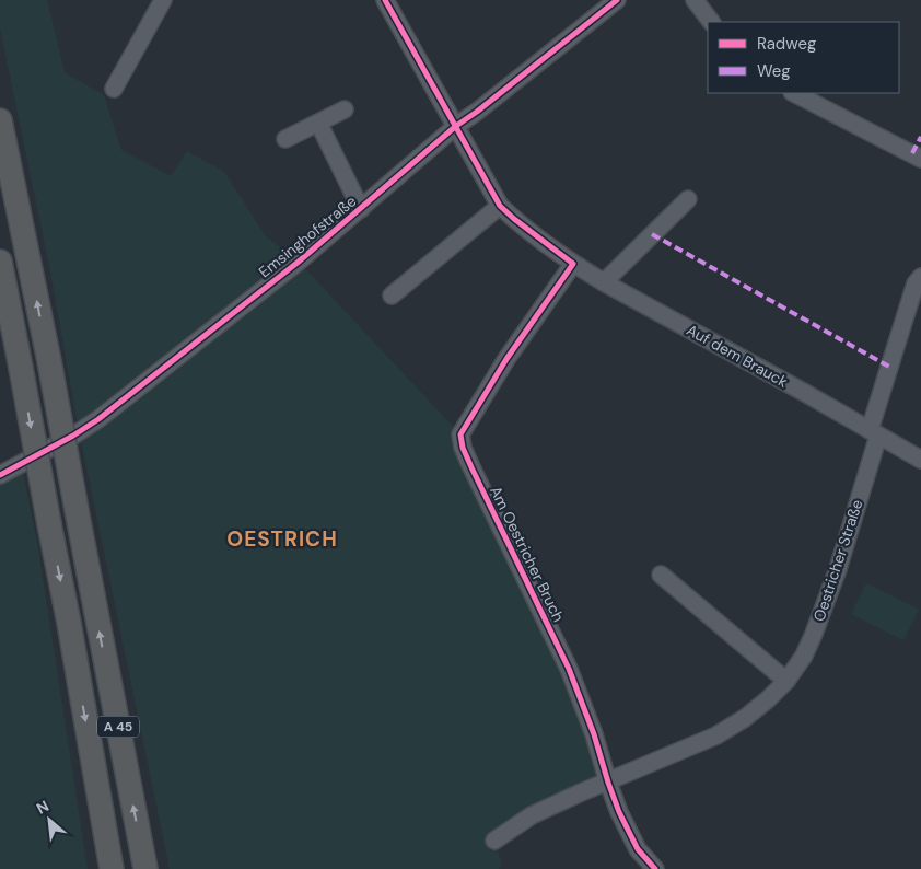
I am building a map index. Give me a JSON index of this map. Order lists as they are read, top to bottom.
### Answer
{
  "streets": {
    "highway": ["A 45"],
    "street": [
      "Emsinghofstraße",
      "Auf dem Brauck",
      "Am Oestricher Bruch",
      "Oestricher Straße"
    ]
  },
  "crossings": [
    ["Emsinghofstraße", "Auf dem Brauck"],
    ["Auf dem Brauck", "Am Oestricher Bruch"],
    ["Auf dem Brauck", "Oestricher Straße"],
    ["Am Oestricher Bruch", "Oestricher Straße"]
  ],
  "districts": ["OESTRICH"],
  "legend": ["Radweg", "Weg"],
  "north": "top left"
}
